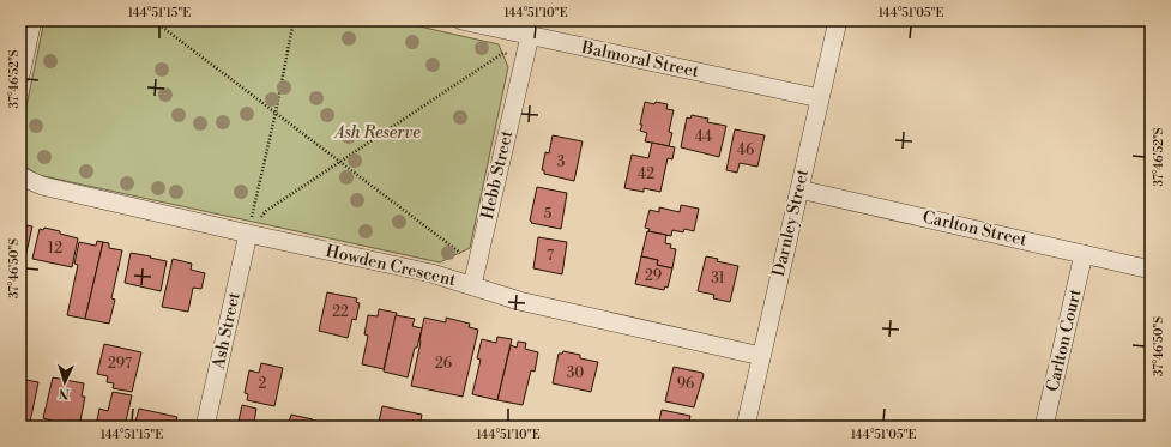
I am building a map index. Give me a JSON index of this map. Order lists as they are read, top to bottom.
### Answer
{
  "streets": {
    "street": [
      "Balmoral Street",
      "Hebb Street",
      "Darnley Street",
      "Carlton Street",
      "Howden Crescent",
      "Ash Street",
      "Carlton Court"
    ]
  },
  "crossings": [
    ["Balmoral Street", "Hebb Street"],
    ["Balmoral Street", "Darnley Street"],
    ["Hebb Street", "Howden Crescent"],
    ["Darnley Street", "Carlton Street"],
    ["Darnley Street", "Howden Crescent"],
    ["Carlton Street", "Carlton Court"],
    ["Howden Crescent", "Ash Street"]
  ],
  "parks": ["Ash Reserve"],
  "house_numbers": [
    "44",
    "46",
    "3",
    "42",
    "5",
    "12",
    "7",
    "29",
    "31",
    "22",
    "297",
    "26",
    "30",
    "2",
    "96"
  ],
  "north": "bottom",
  "coordinates": [
    "144°51'15\"E",
    "144°51'10\"E",
    "144°51'05\"E",
    "37°46'52\"S",
    "37°46'50\"S"
  ]
}
